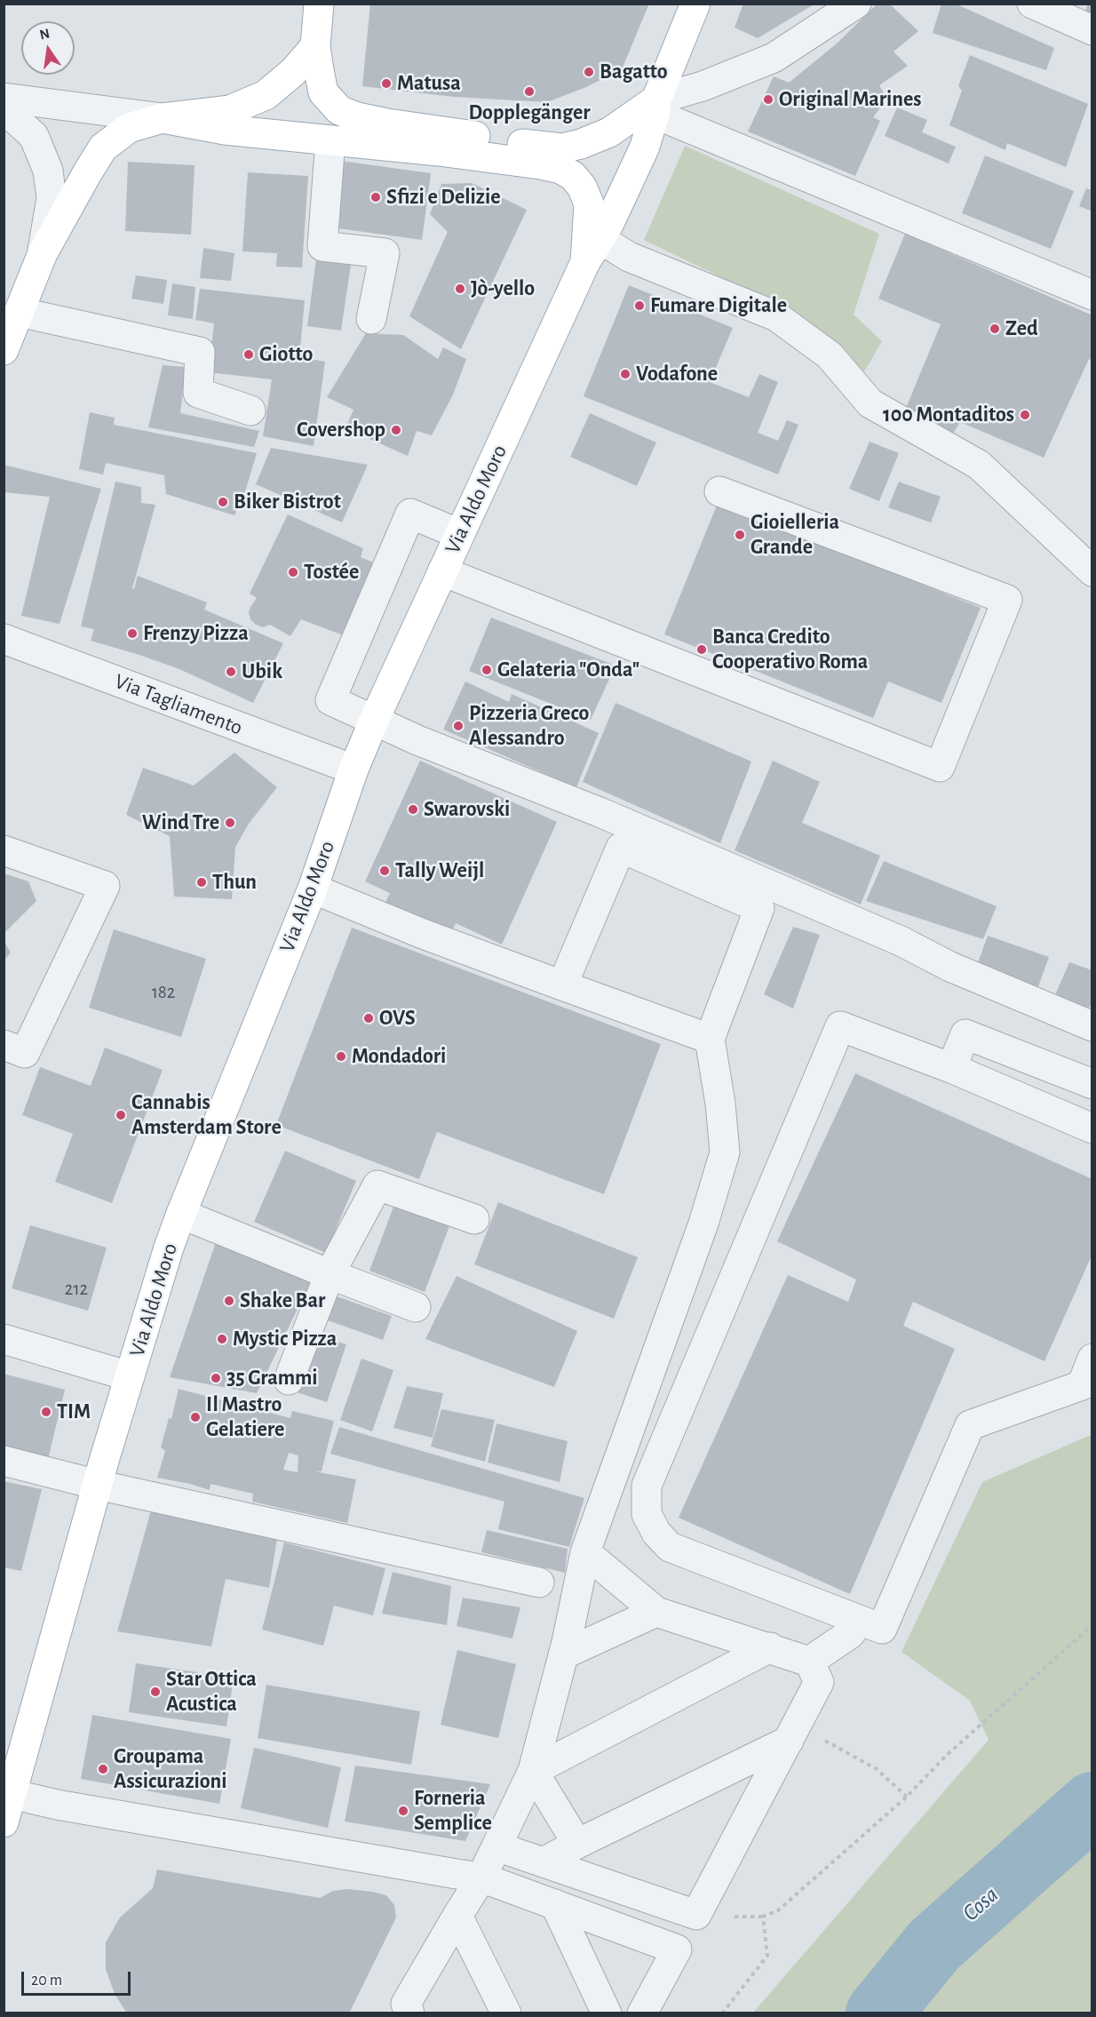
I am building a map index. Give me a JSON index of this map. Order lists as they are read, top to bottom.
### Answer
{
  "streets": {
    "main road": ["Via Aldo Moro"],
    "street": ["Via Tagliamento"]
  },
  "crossings": [
    ["Via Aldo Moro", "Via Tagliamento"]
  ],
  "water": ["Cosa"],
  "places": [
    "Bagatto",
    "Matusa",
    "Dopplegänger",
    "Original Marines",
    "Sfizi e Delizie",
    "Jò-yello",
    "Fumare Digitale",
    "Zed",
    "Giotto",
    "Vodafone",
    "100 Montaditos",
    "Covershop",
    "Biker Bistrot",
    "Gioielleria Grande",
    "Tostée",
    "Frenzy Pizza",
    "Banca Credito Cooperativo Roma",
    "Gelateria \"Onda\"",
    "Ubik",
    "Pizzeria Greco Alessandro",
    "Swarovski",
    "Wind Tre",
    "Tally Weijl",
    "Thun",
    "OVS",
    "Mondadori",
    "Cannabis Amsterdam Store",
    "Shake Bar",
    "Mystic Pizza",
    "35 Grammi",
    "TIM",
    "Il Mastro Gelatiere",
    "Star Ottica Acustica",
    "Groupama Assicurazioni",
    "Forneria Semplice"
  ],
  "house_numbers": ["182", "212"],
  "scale_bar": "20 m",
  "north": "top"
}
